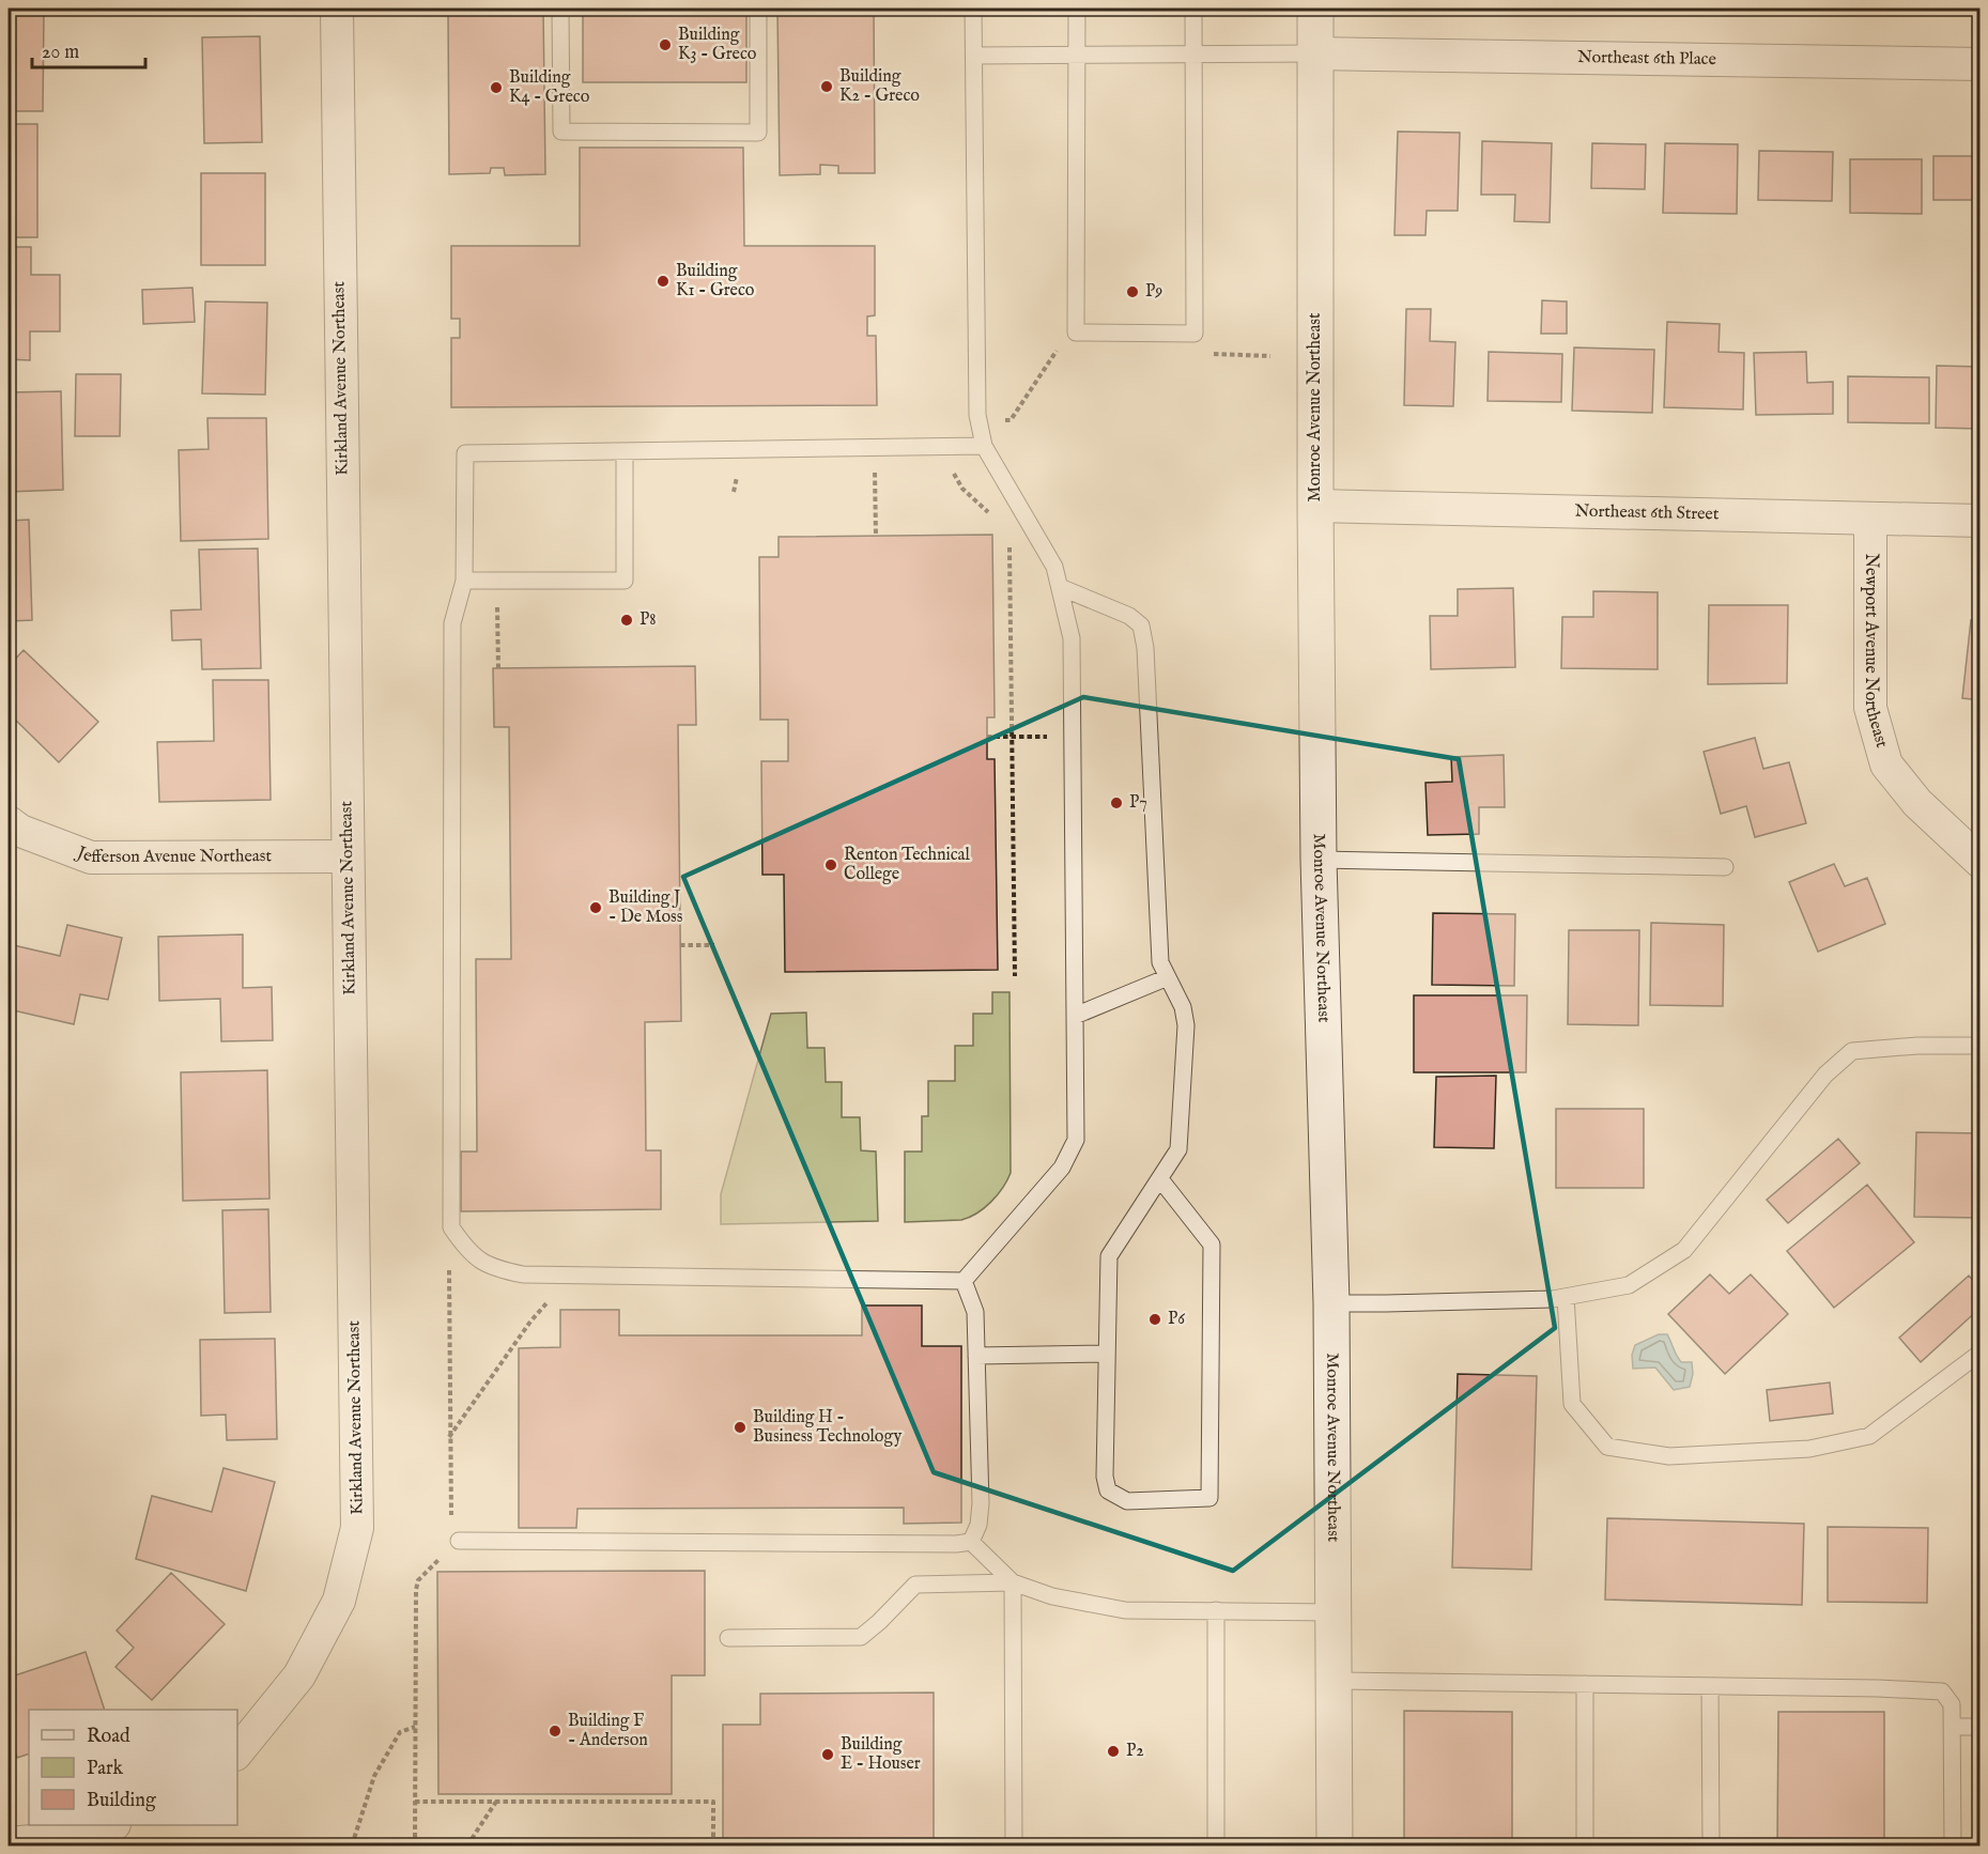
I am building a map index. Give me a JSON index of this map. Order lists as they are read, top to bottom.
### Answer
{
  "streets": {
    "street": [
      "Northeast 6th Place",
      "Kirkland Avenue Northeast",
      "Monroe Avenue Northeast",
      "Northeast 6th Street",
      "Newport Avenue Northeast",
      "Jefferson Avenue Northeast"
    ]
  },
  "crossings": [
    ["Northeast 6th Place", "Monroe Avenue Northeast"],
    ["Kirkland Avenue Northeast", "Jefferson Avenue Northeast"],
    ["Monroe Avenue Northeast", "Northeast 6th Street"],
    ["Northeast 6th Street", "Newport Avenue Northeast"]
  ],
  "places": [
    "Building K3 - Greco",
    "Building K2 - Greco",
    "Building K4 - Greco",
    "Building K1 - Greco",
    "P9",
    "P8",
    "P7",
    "Renton Technical College",
    "Building J - De Moss",
    "P6",
    "Building H - Business Technology",
    "Building F - Anderson",
    "P2",
    "Building E - Houser"
  ],
  "legend": ["Road", "Park", "Building"],
  "scale_bar": "20 m"
}
